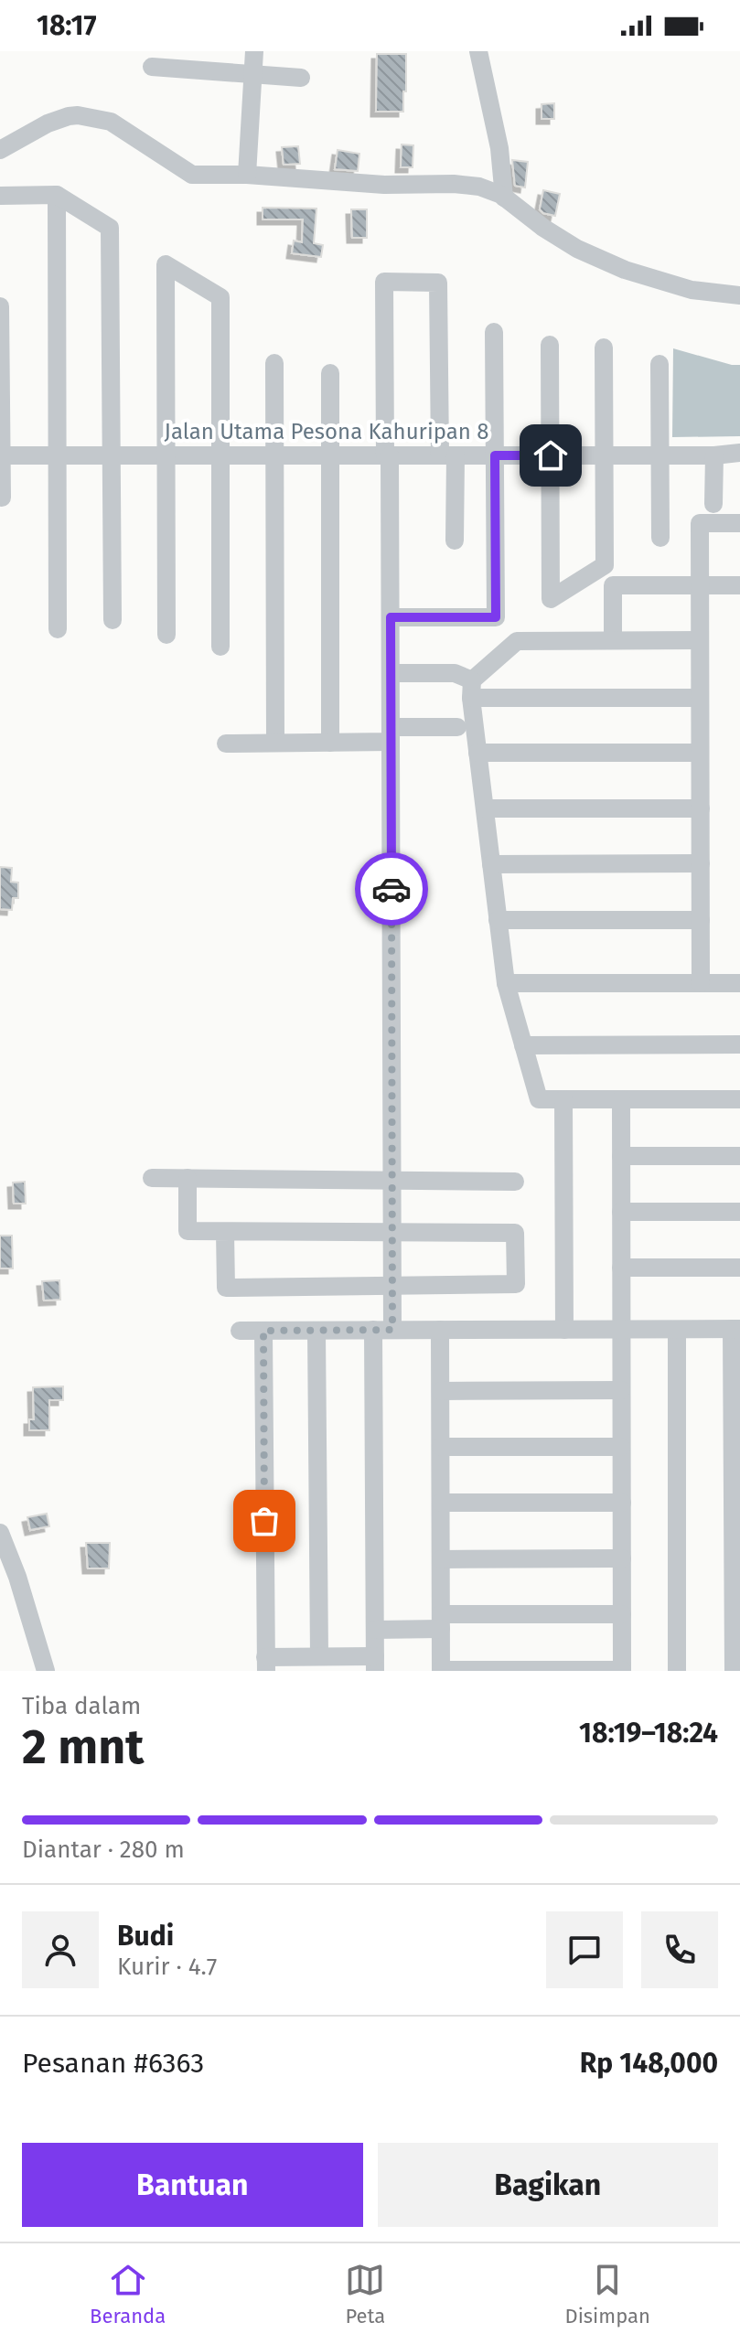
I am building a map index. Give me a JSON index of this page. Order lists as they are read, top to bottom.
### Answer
{
  "streets": {
    "street": ["Jalan Utama Pesona Kahuripan 8"]
  },
  "page": {
    "status": "18:17",
    "heading": ["2 mnt", "Tiba dalam", "18:19–18:24"],
    "panel": [
      "Budi",
      "Kurir · 4.7",
      "Pesanan #6363",
      "Rp 148,000"
    ],
    "bar": "Diantar · 280 m",
    "buttons": ["Bantuan", "Bagikan"],
    "tabs": ["Beranda", "Peta", "Disimpan"]
  }
}
